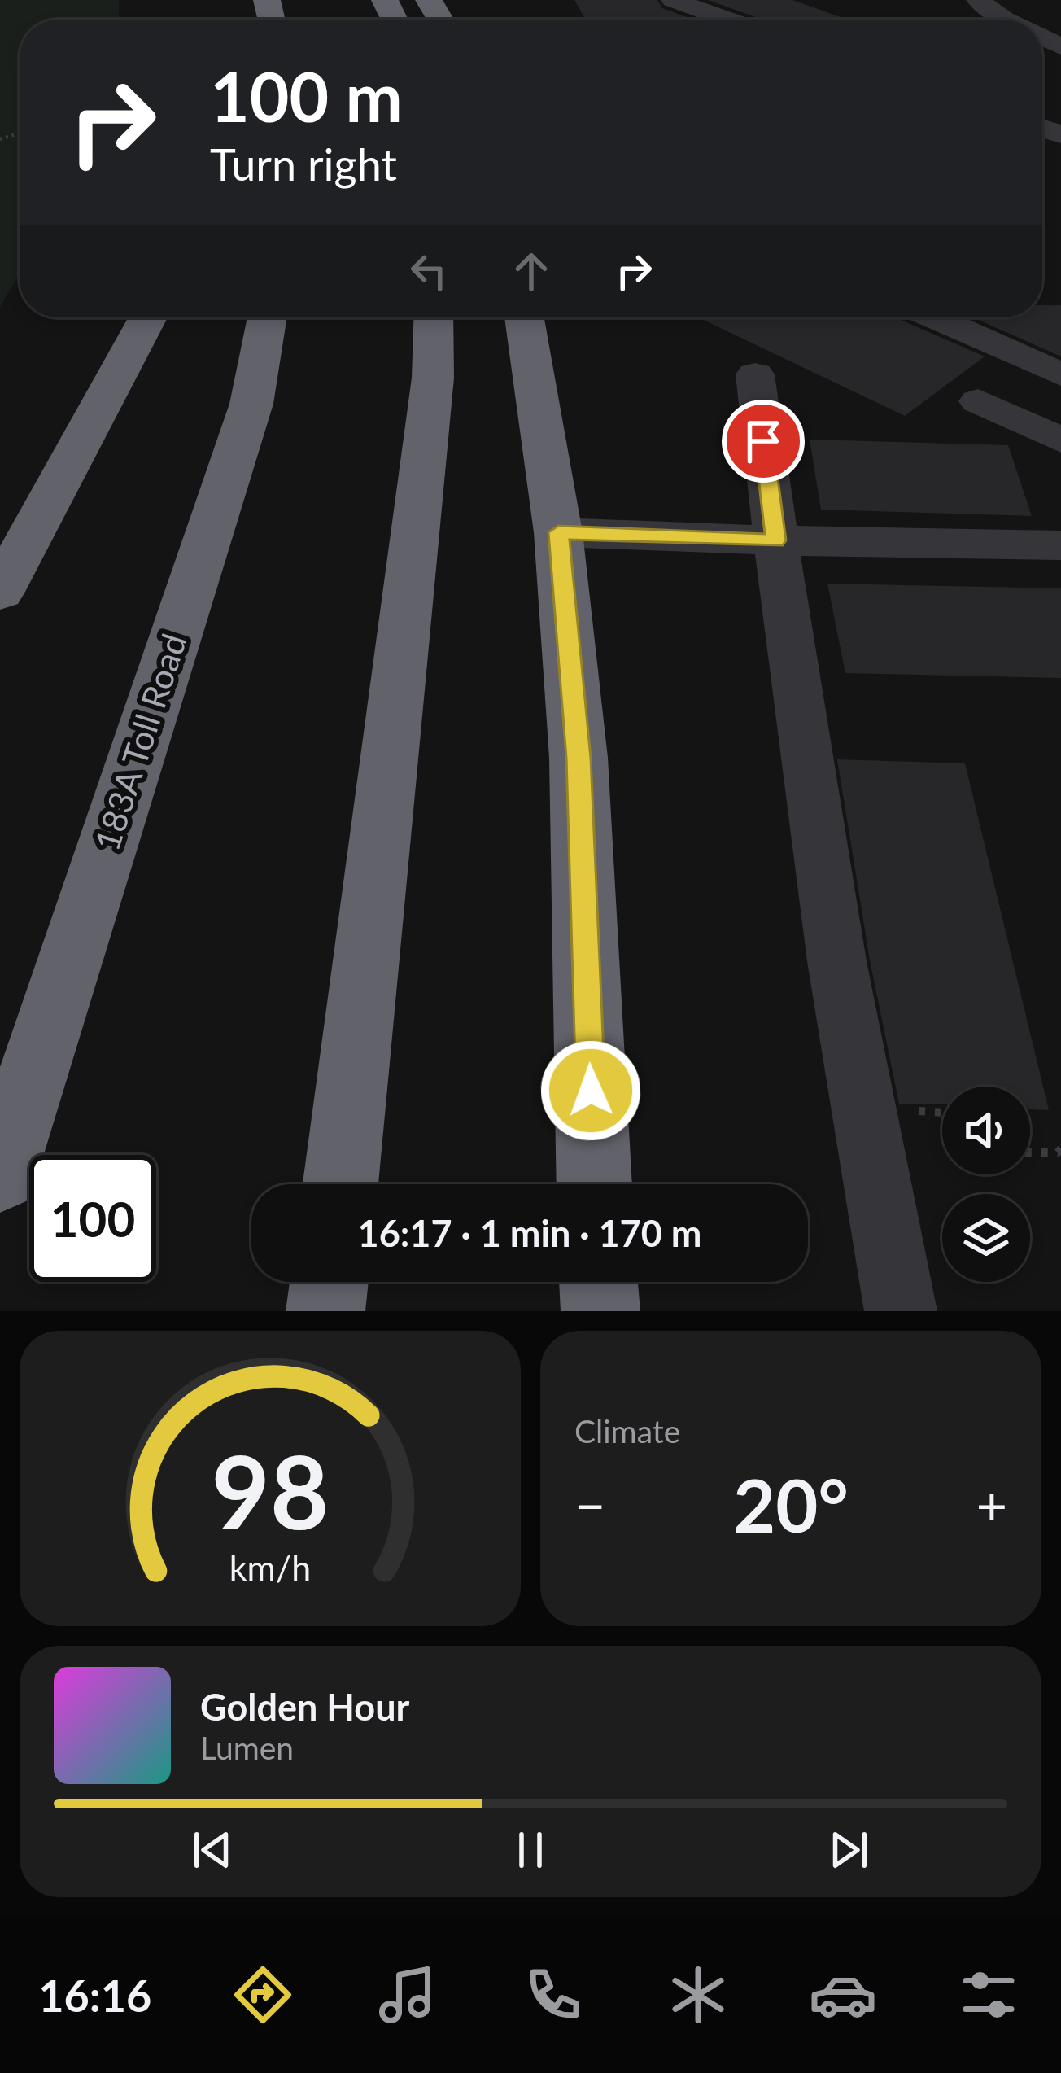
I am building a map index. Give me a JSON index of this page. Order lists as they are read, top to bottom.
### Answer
{
  "streets": {
    "highway": ["183A Toll Road"]
  },
  "page": {
    "turn": ["100 m", "Turn right"],
    "limit": "100",
    "trip": "16:17 · 1 min · 170 m",
    "tile": "Climate",
    "heat": ["−", "20°", "+"],
    "song": ["Golden Hour", "Lumen"],
    "tabs": "16:16",
    "gauge": ["98", "km/h"]
  }
}
